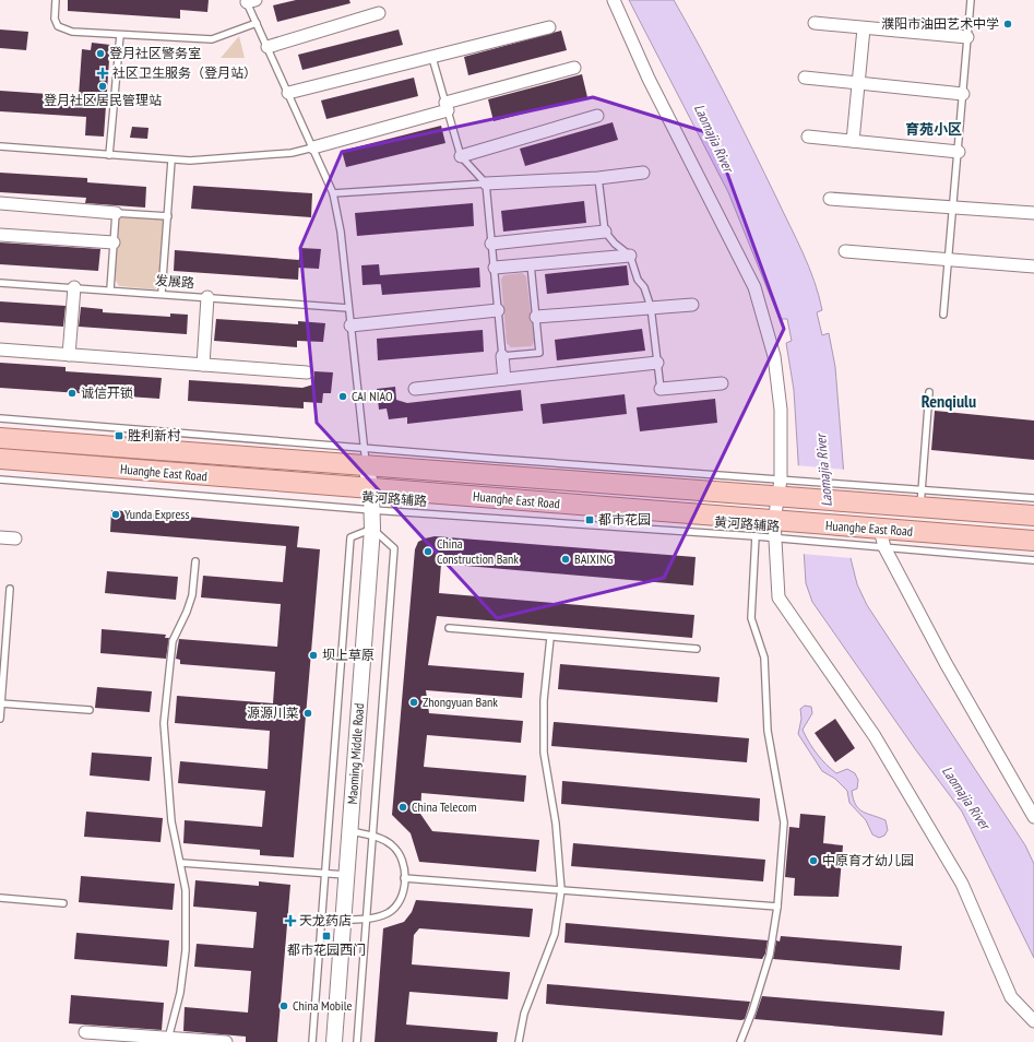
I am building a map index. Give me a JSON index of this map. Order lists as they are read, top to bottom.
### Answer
{
  "streets": {
    "main road": ["Huanghe East Road"],
    "street": ["Maoming Middle Road"],
    "lane": ["发展路", "黄河路辅路"]
  },
  "crossings": [
    ["Huanghe East Road", "黄河路辅路"],
    ["Huanghe East Road", "Maoming Middle Road"],
    ["黄河路辅路", "Maoming Middle Road"]
  ],
  "districts": ["育苑小区", "Renqiulu"],
  "water": ["Laomajia River"],
  "places": {
    "other": [
      "濮阳市油田艺术中学",
      "登月社区警务室",
      "登月社区居民管理站",
      "诚信开锁",
      "CAI NIAO",
      "Yunda Express",
      "China Construction Bank",
      "BAIXING",
      "坝上草原",
      "Zhongyuan Bank",
      "源源川菜",
      "China Telecom",
      "中原育才幼儿园",
      "China Mobile"
    ],
    "health": ["社区卫生服务（登月站）", "天龙药店"],
    "transit": ["胜利新村", "都市花园", "都市花园西门"]
  }
}
